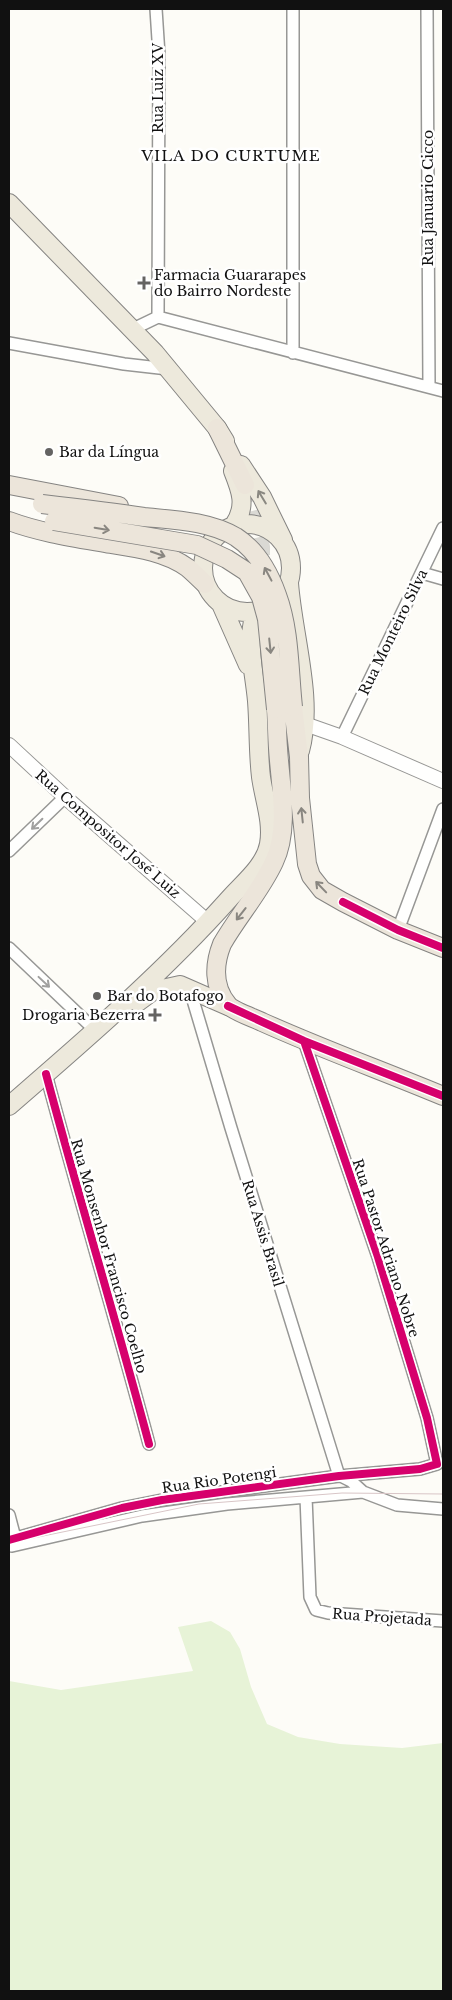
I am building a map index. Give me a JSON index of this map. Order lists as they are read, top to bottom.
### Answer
{
  "streets": {
    "street": [
      "Rua Luiz XV",
      "Rua Januario Cicco",
      "Rua Monteiro Silva",
      "Rua Compositor José Luiz",
      "Rua Assis Brasil",
      "Rua Pastor Adriano Nobre",
      "Rua Monsenhor Francisco Coelho",
      "Rua Rio Potengi",
      "Rua Projetada"
    ]
  },
  "crossings": [
    ["Rua Assis Brasil", "Rua Rio Potengi"],
    ["Rua Pastor Adriano Nobre", "Rua Rio Potengi"],
    ["Rua Rio Potengi", "Rua Projetada"]
  ],
  "districts": ["VILA DO CURTUME"],
  "places": {
    "health": ["Farmacia Guararapes do Bairro Nordeste", "Drogaria Bezerra"],
    "other": ["Bar da Língua", "Bar do Botafogo"]
  }
}
